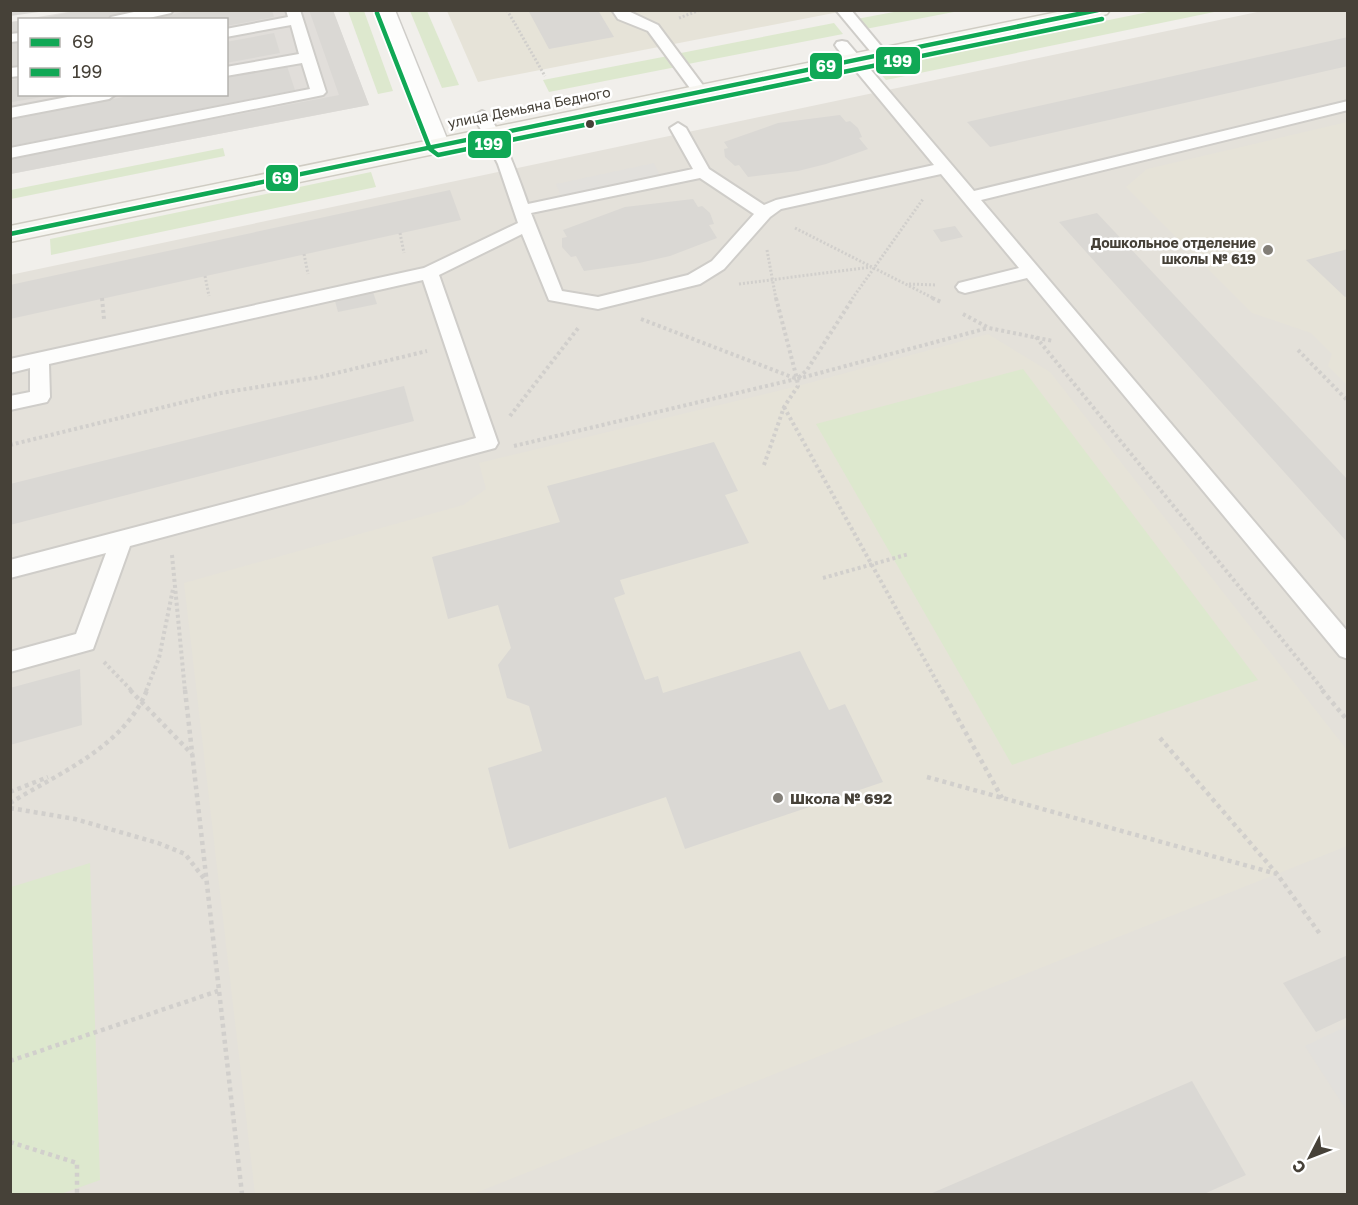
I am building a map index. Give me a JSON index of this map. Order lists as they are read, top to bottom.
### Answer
{
  "streets": {
    "street": ["улица Демьяна Бедного"]
  },
  "places": ["Дошкольное отделение школы № 619", "Школа № 692"],
  "lines": ["transit line 69", "transit line 199"],
  "legend": ["69", "199"],
  "north": "bottom left"
}
